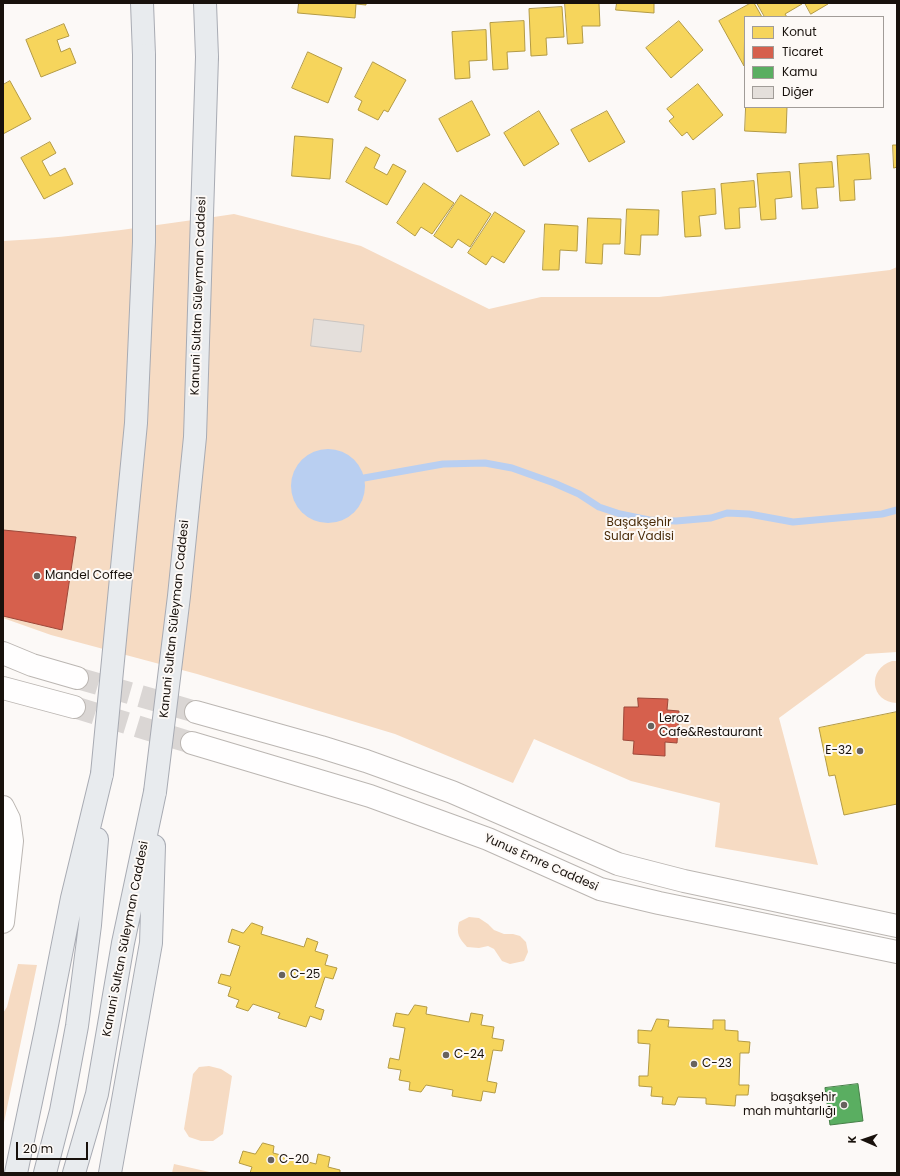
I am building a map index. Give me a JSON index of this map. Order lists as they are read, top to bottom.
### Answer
{
  "streets": {
    "main road": ["Kanuni Sultan Süleyman Caddesi"],
    "street": ["Yunus Emre Caddesi"]
  },
  "parks": ["Başakşehir Sular Vadisi"],
  "places": [
    "Mandel Coffee",
    "Leroz Cafe&Restaurant",
    "E-32",
    "C-25",
    "C-24",
    "C-23",
    "başakşehir mah muhtarlığı",
    "C-20"
  ],
  "legend": [
    "Konut",
    "Ticaret",
    "Kamu",
    "Diğer"
  ],
  "scale_bar": "20 m",
  "north": "left"
}
